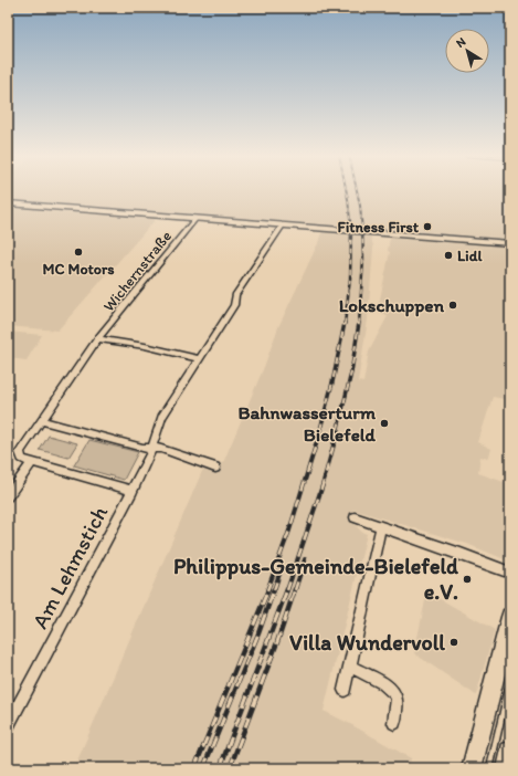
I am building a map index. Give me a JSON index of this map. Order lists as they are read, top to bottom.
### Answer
{
  "streets": {
    "street": ["Wichernstraße", "Am Lehmstich"]
  },
  "places": [
    "Fitness First",
    "MC Motors",
    "Lidl",
    "Lokschuppen",
    "Bahnwasserturm Bielefeld",
    "Philippus-Gemeinde-Bielefeld e.V.",
    "Villa Wundervoll"
  ],
  "north": "top left"
}
